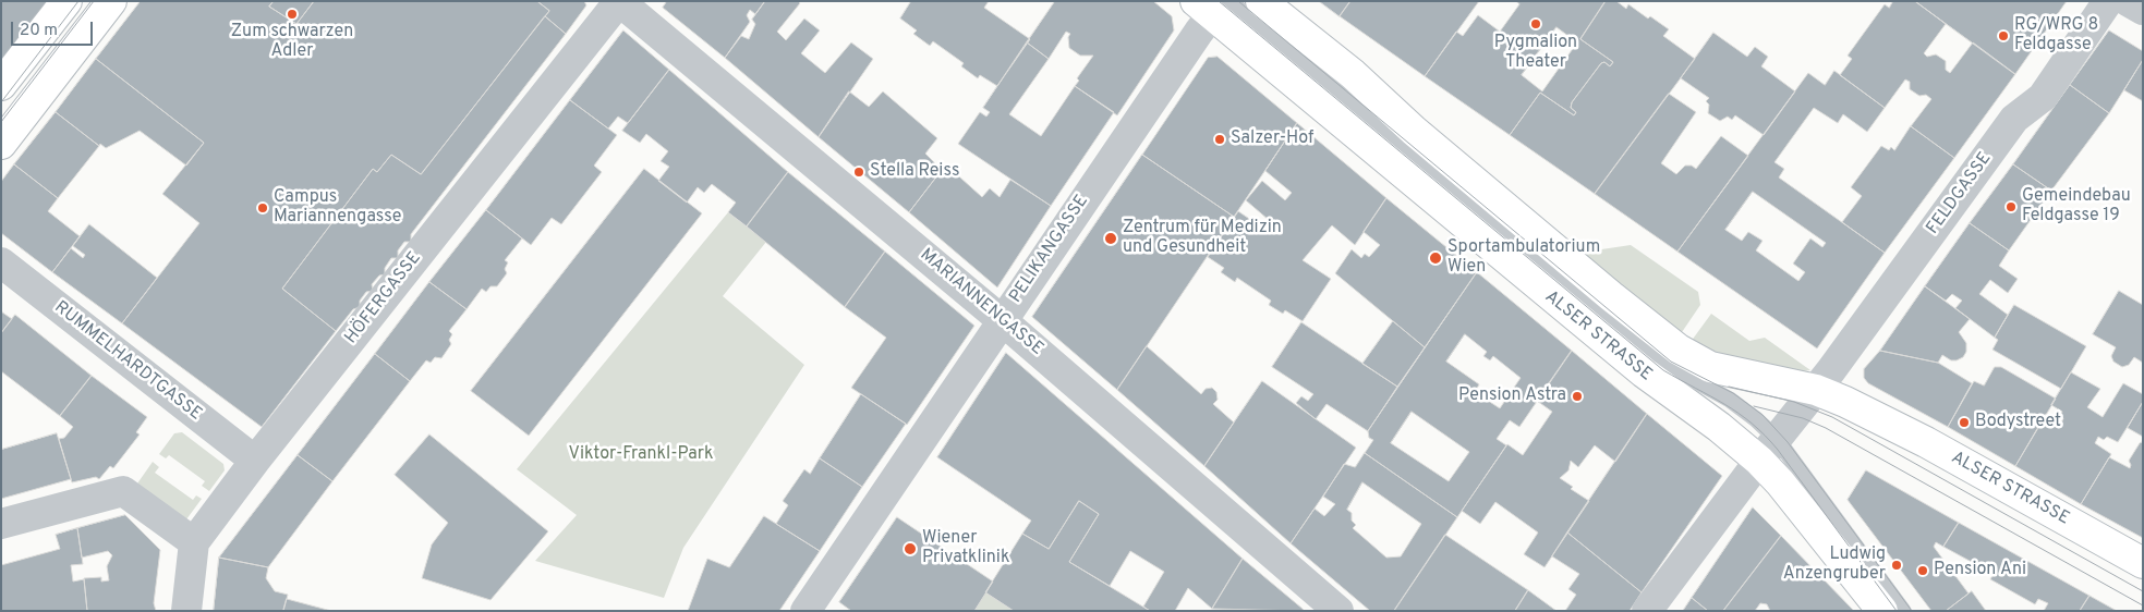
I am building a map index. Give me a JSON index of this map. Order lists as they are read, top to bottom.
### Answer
{
  "streets": {
    "main road": ["ALSER STRASSE"],
    "street": [
      "FELDGASSE",
      "PELIKANGASSE",
      "HÖFERGASSE",
      "MARIANNENGASSE",
      "RUMMELHARDTGASSE"
    ]
  },
  "crossings": [
    ["FELDGASSE", "ALSER STRASSE"],
    ["PELIKANGASSE", "MARIANNENGASSE"],
    ["PELIKANGASSE", "ALSER STRASSE"],
    ["HÖFERGASSE", "MARIANNENGASSE"],
    ["HÖFERGASSE", "RUMMELHARDTGASSE"]
  ],
  "parks": ["Viktor-Frankl-Park"],
  "places": [
    "Zum schwarzen Adler",
    "Pygmalion Theater",
    "RG/WRG 8 Feldgasse",
    "Salzer-Hof",
    "Stella Reiss",
    "Gemeindebau Feldgasse 19",
    "Campus Mariannengasse",
    "Zentrum für Medizin und Gesundheit",
    "Sportambulatorium Wien",
    "Pension Astra",
    "Bodystreet",
    "Wiener Privatklinik",
    "Ludwig Anzengruber",
    "Pension Ani"
  ],
  "scale_bar": "20 m"
}
